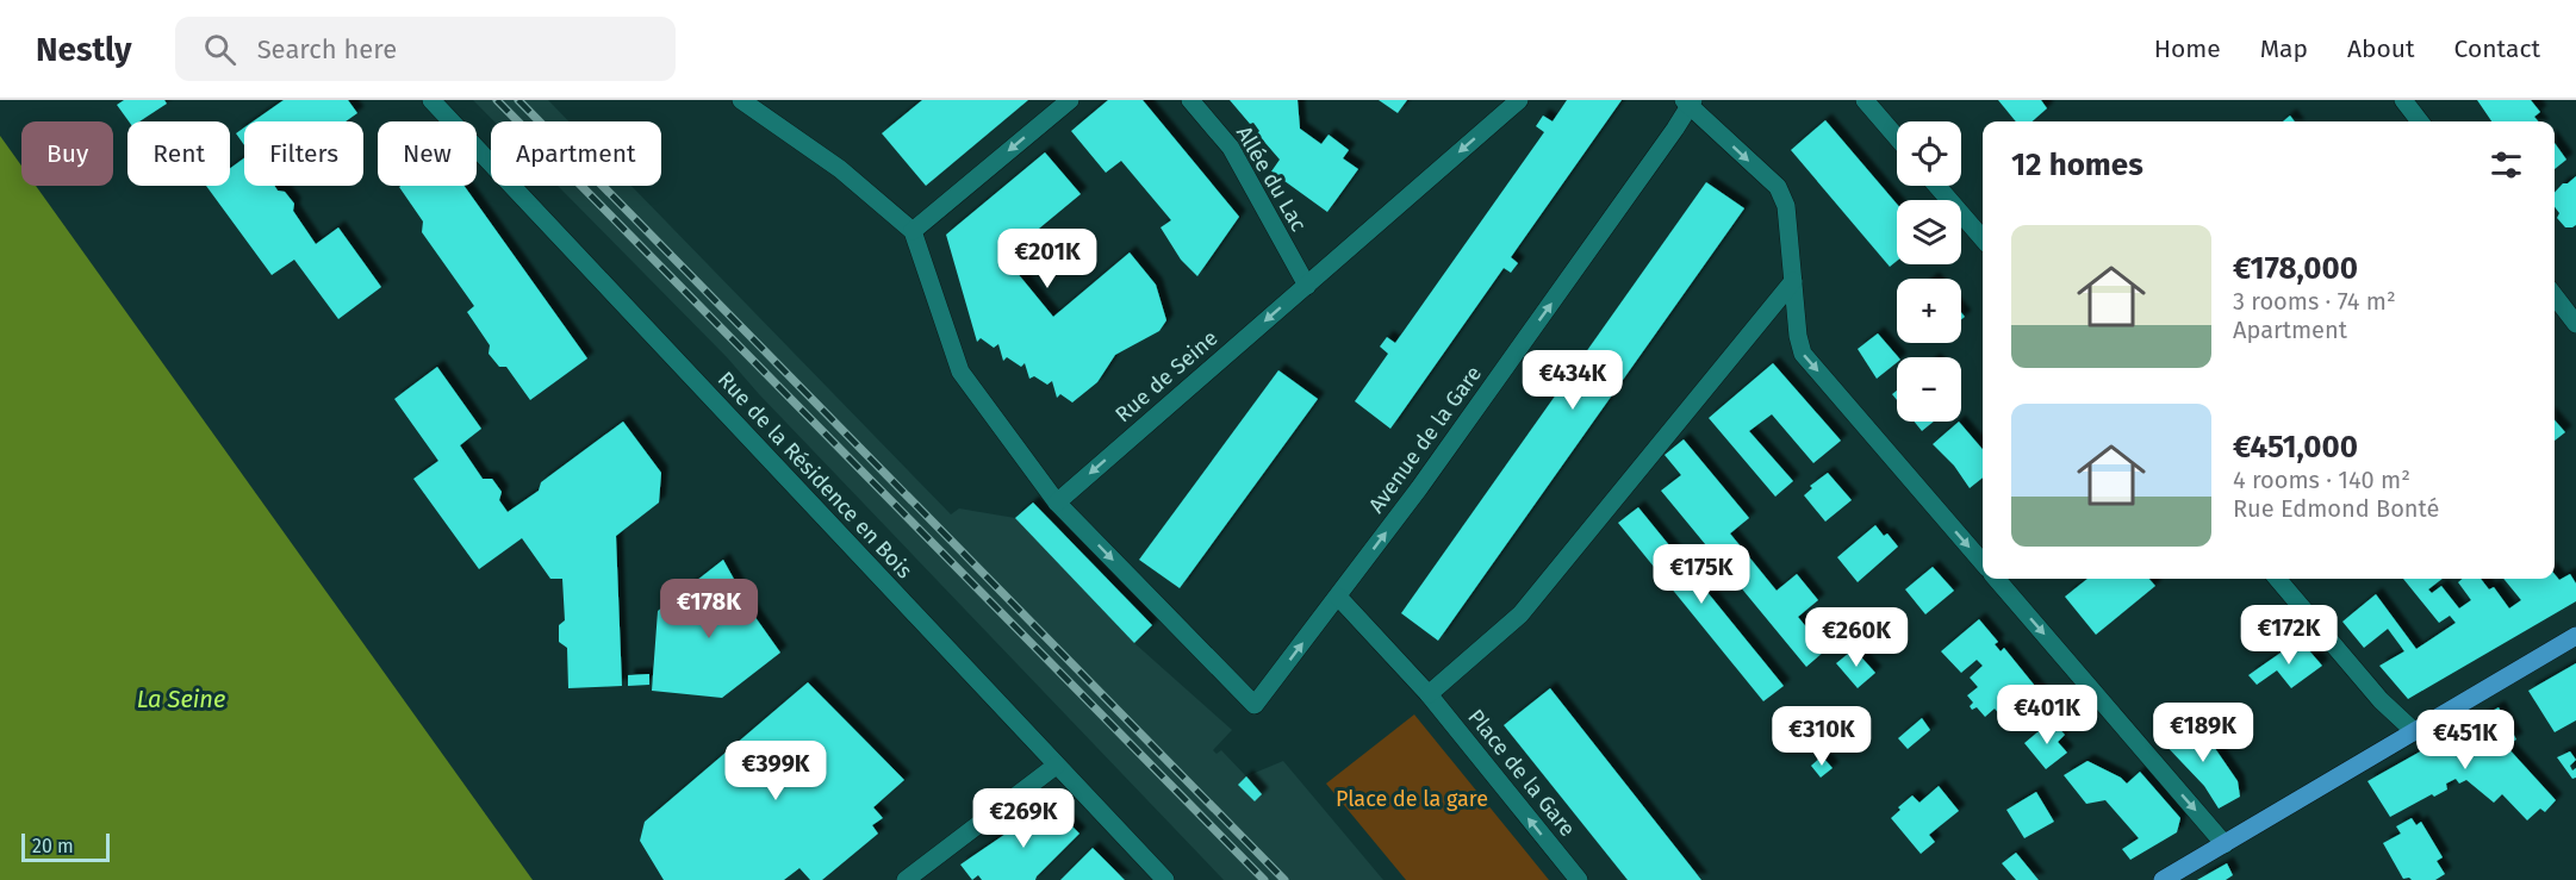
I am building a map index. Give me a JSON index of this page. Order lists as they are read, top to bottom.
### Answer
{
  "streets": {
    "street": [
      "Allée du Lac",
      "Rue de Seine",
      "Avenue de la Gare",
      "Rue de la Résidence en Bois",
      "Place de la Gare"
    ]
  },
  "crossings": [
    ["Allée du Lac", "Rue de Seine"],
    ["Rue de Seine", "Avenue de la Gare"],
    ["Avenue de la Gare", "Place de la Gare"]
  ],
  "one_way": ["Rue de Seine", "Place de la Gare"],
  "water": ["La Seine"],
  "parks": ["Place de la gare"],
  "scale_bar": "20 m",
  "page": {
    "header": "Nestly",
    "search": "Search here",
    "nav": [
      "Home",
      "Map",
      "About",
      "Contact"
    ],
    "map_buttons": ["+", "−"],
    "chip": [
      "Buy",
      "Rent",
      "Filters",
      "New",
      "Apartment"
    ],
    "heading": "12 homes",
    "list": [
      {
        "name": "€178,000",
        "note": "3 rooms · 74 m² · Apartment"
      },
      {
        "name": "€451,000",
        "note": "4 rooms · 140 m² · Rue Edmond Bonté"
      }
    ],
    "price": [
      "€201K",
      "€434K",
      "€175K",
      "€178K",
      "€172K",
      "€260K",
      "€401K",
      "€189K",
      "€310K",
      "€451K",
      "€399K",
      "€269K"
    ],
    "scale": "20 m"
  }
}
